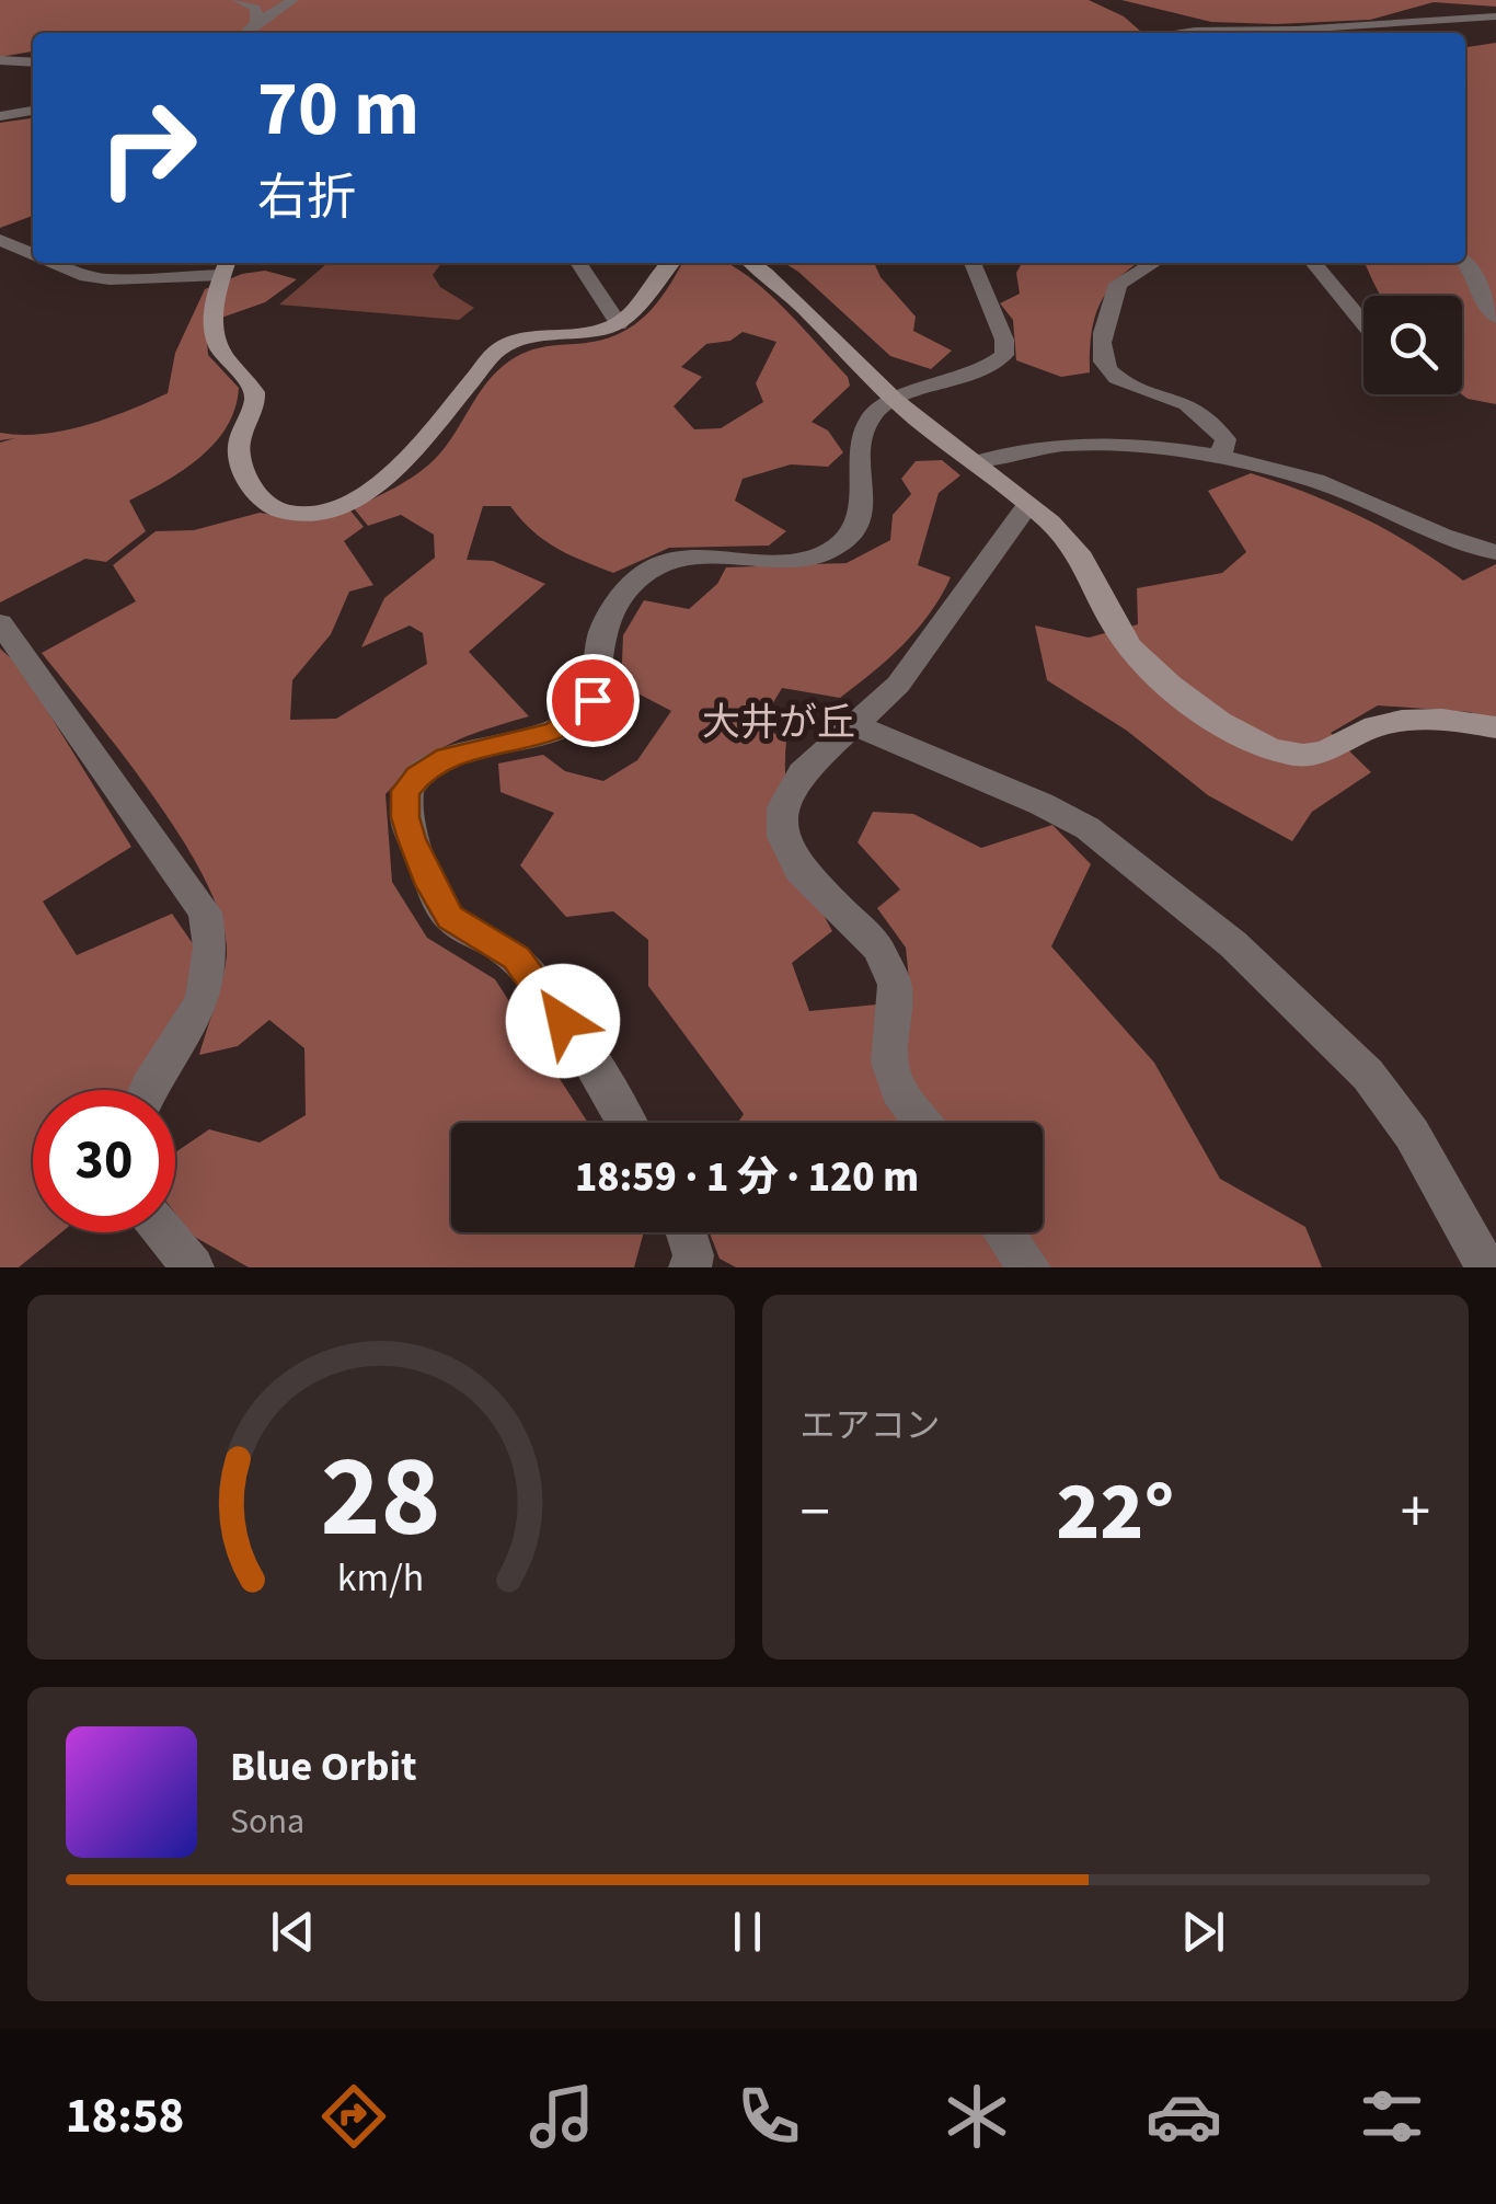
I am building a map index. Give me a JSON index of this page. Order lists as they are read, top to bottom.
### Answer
{
  "districts": ["大井が丘"],
  "page": {
    "turn": ["70 m", "右折"],
    "limit": "30",
    "trip": "18:59 · 1 分 · 120 m",
    "tile": "エアコン",
    "heat": ["−", "22°", "+"],
    "song": ["Blue Orbit", "Sona"],
    "tabs": "18:58",
    "gauge": ["28", "km/h"]
  }
}
